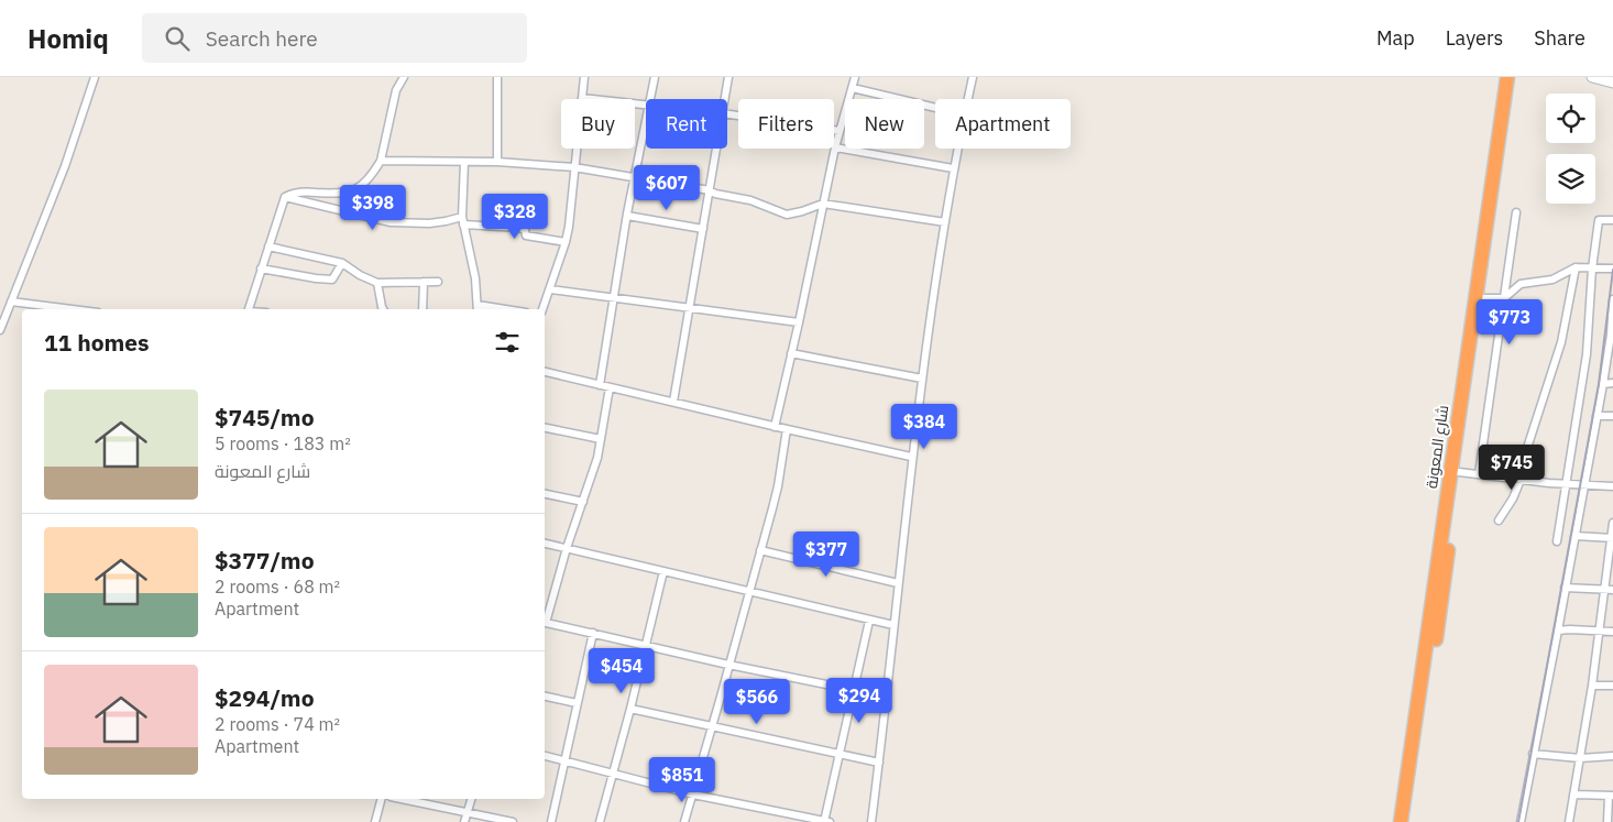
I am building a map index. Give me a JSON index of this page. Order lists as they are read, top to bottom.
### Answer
{
  "streets": {
    "highway": ["شارع المعونة"]
  },
  "page": {
    "header": "Homiq",
    "search": "Search here",
    "nav": ["Map", "Layers", "Share"],
    "chip": [
      "Buy",
      "Rent",
      "Filters",
      "New",
      "Apartment"
    ],
    "price": [
      "$607",
      "$398",
      "$328",
      "$773",
      "$384",
      "$745",
      "$377",
      "$454",
      "$294",
      "$566",
      "$851"
    ],
    "heading": "11 homes",
    "list": [
      {
        "name": "$745/mo",
        "note": "5 rooms · 183 m² · شارع المعونة"
      },
      {
        "name": "$377/mo",
        "note": "2 rooms · 68 m² · Apartment"
      },
      {
        "name": "$294/mo",
        "note": "2 rooms · 74 m² · Apartment"
      }
    ]
  }
}
